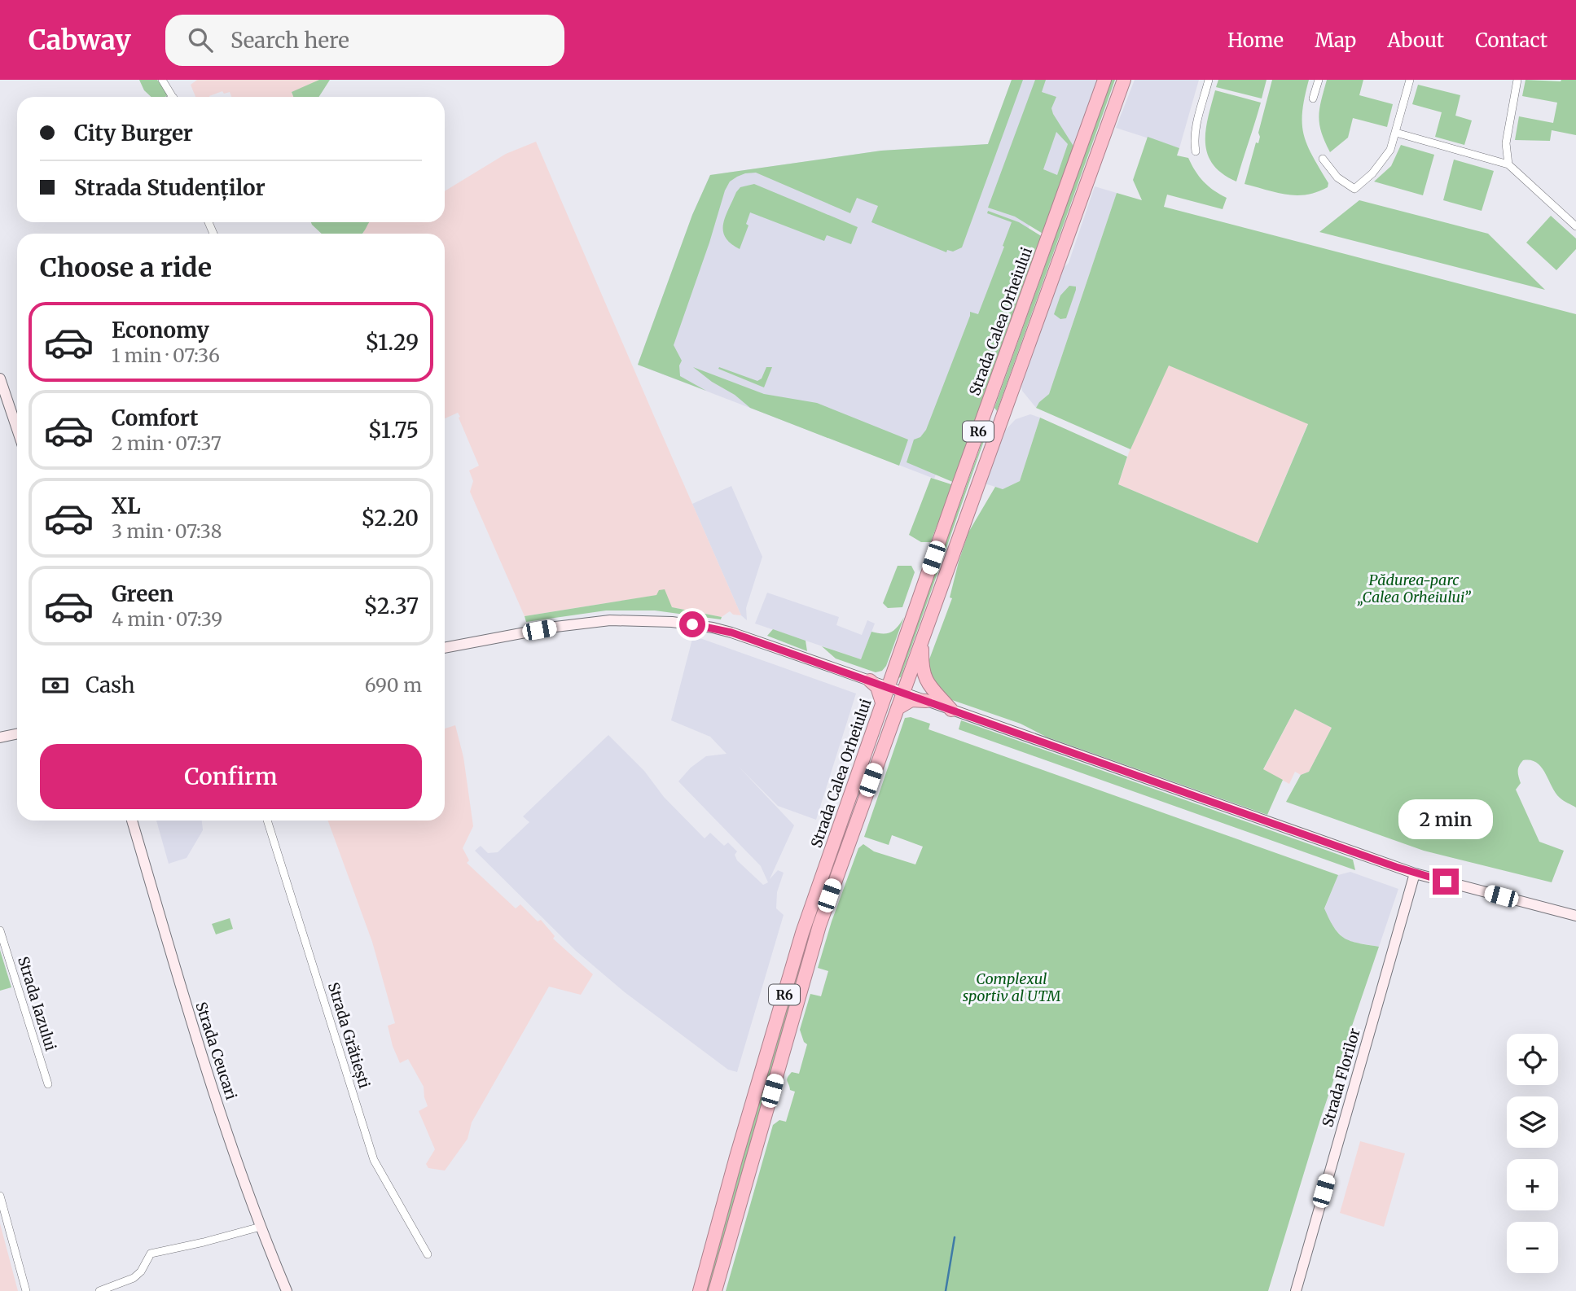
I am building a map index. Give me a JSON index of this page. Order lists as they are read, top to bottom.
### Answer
{
  "streets": {
    "highway": ["Strada Calea Orheiului", "R6"],
    "main road": ["Strada Ceucari", "Strada Florilor"],
    "street": ["Strada Iazului", "Strada Grătiești"]
  },
  "parks": ["Pădurea-parc „Calea Orheiului”", "Complexul sportiv al UTM"],
  "page": {
    "header": "Cabway",
    "search": "Search here",
    "nav": [
      "Home",
      "Map",
      "About",
      "Contact"
    ],
    "banner": ["City Burger", "Strada Studenților"],
    "heading": "Choose a ride",
    "list": [
      {
        "name": "Economy",
        "note": "1 min · 07:36",
        "value": "$1.29"
      },
      {
        "name": "Comfort",
        "note": "2 min · 07:37",
        "value": "$1.75"
      },
      {
        "name": "XL",
        "note": "3 min · 07:38",
        "value": "$2.20"
      },
      {
        "name": "Green",
        "note": "4 min · 07:39",
        "value": "$2.37"
      }
    ],
    "pay": ["Cash", "690 m"],
    "buttons": "Confirm",
    "bubble": "2 min",
    "map_buttons": ["+", "−"]
  }
}
